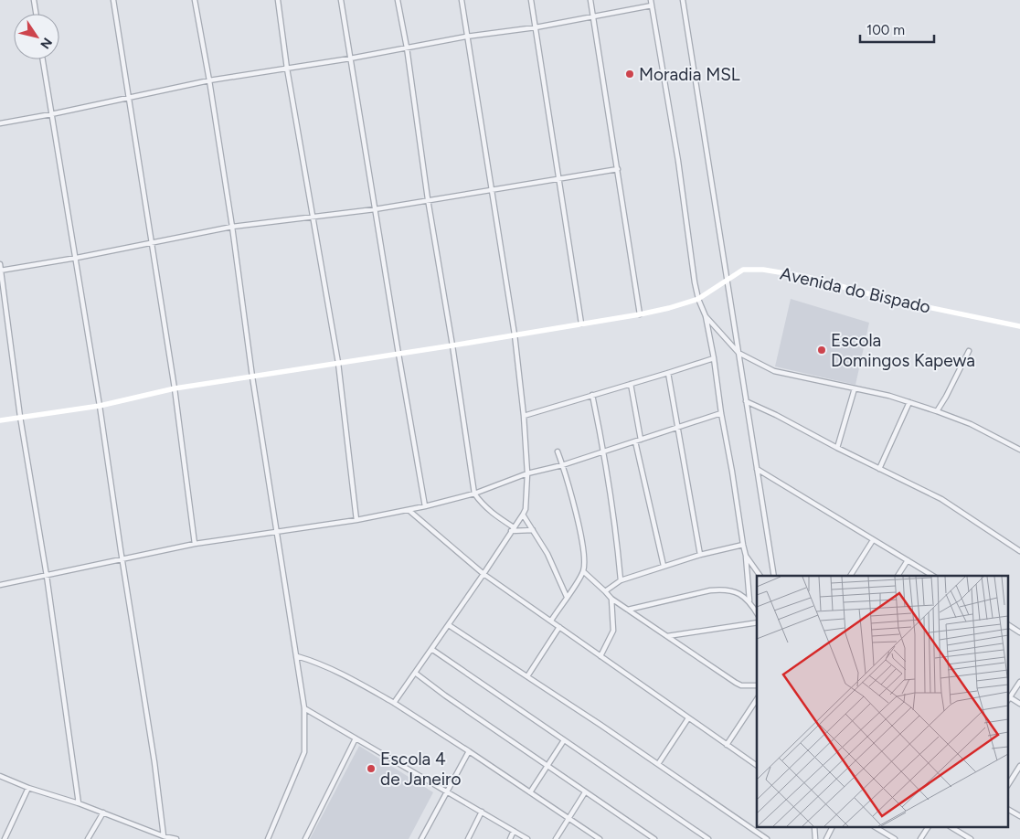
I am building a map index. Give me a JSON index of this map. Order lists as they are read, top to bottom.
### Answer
{
  "streets": {
    "main road": ["Avenida do Bispado"]
  },
  "places": ["Moradia MSL", "Escola Domingos Kapewa", "Escola 4 de Janeiro"],
  "scale_bar": "100 m",
  "north": "bottom right"
}
